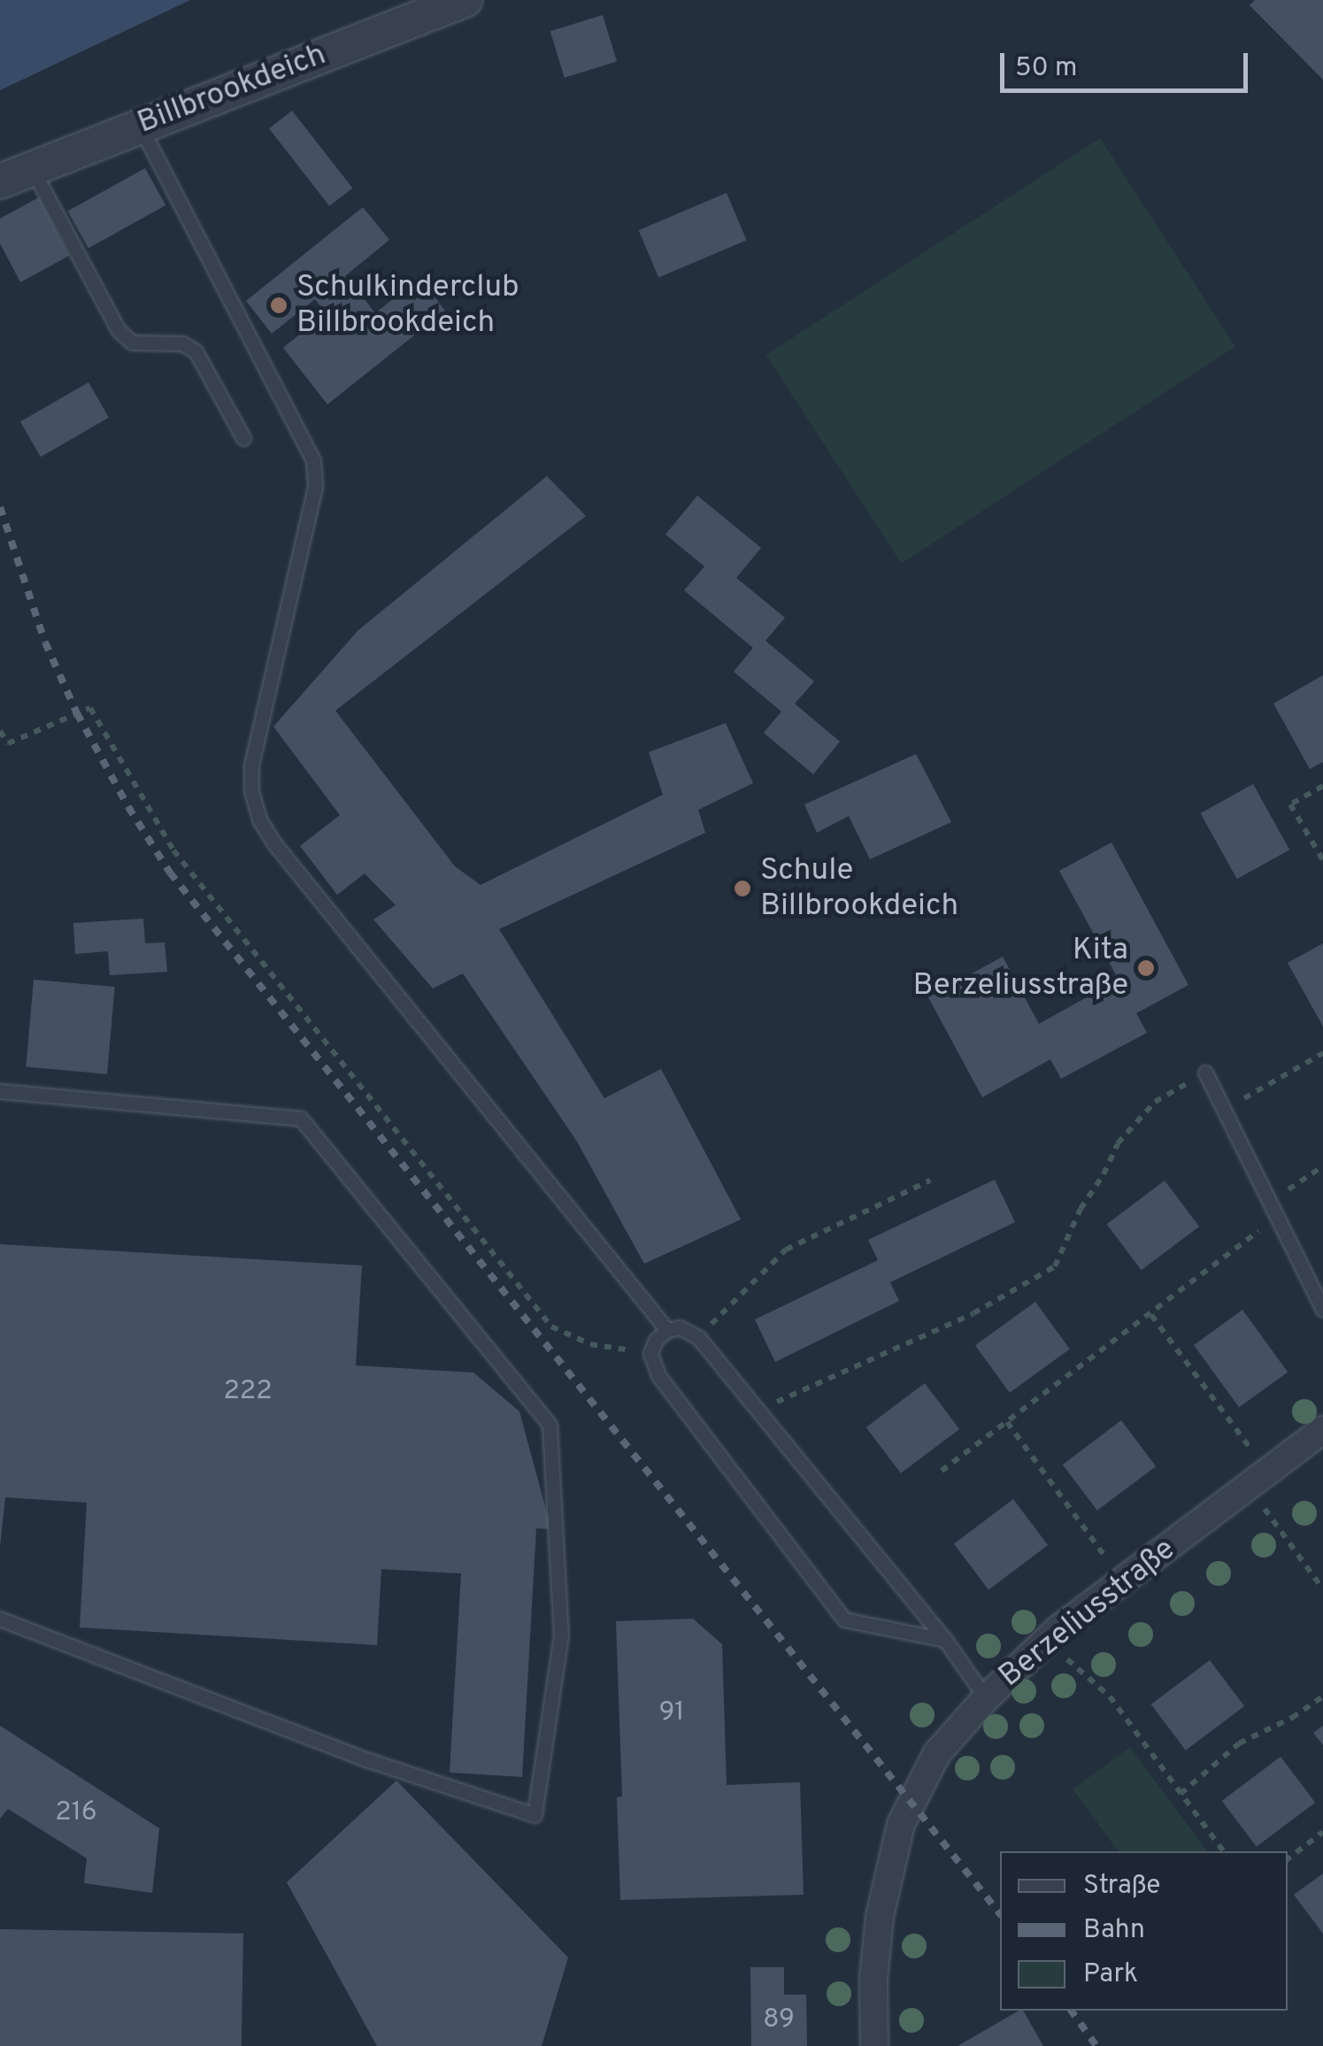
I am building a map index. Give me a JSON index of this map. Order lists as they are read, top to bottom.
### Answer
{
  "streets": {
    "street": ["Billbrookdeich", "Berzeliusstraße"]
  },
  "places": ["Schulkinderclub Billbrookdeich", "Schule Billbrookdeich", "Kita Berzeliusstraße"],
  "house_numbers": [
    "222",
    "91",
    "216",
    "89"
  ],
  "legend": ["Straße", "Bahn", "Park"],
  "scale_bar": "50 m"
}
